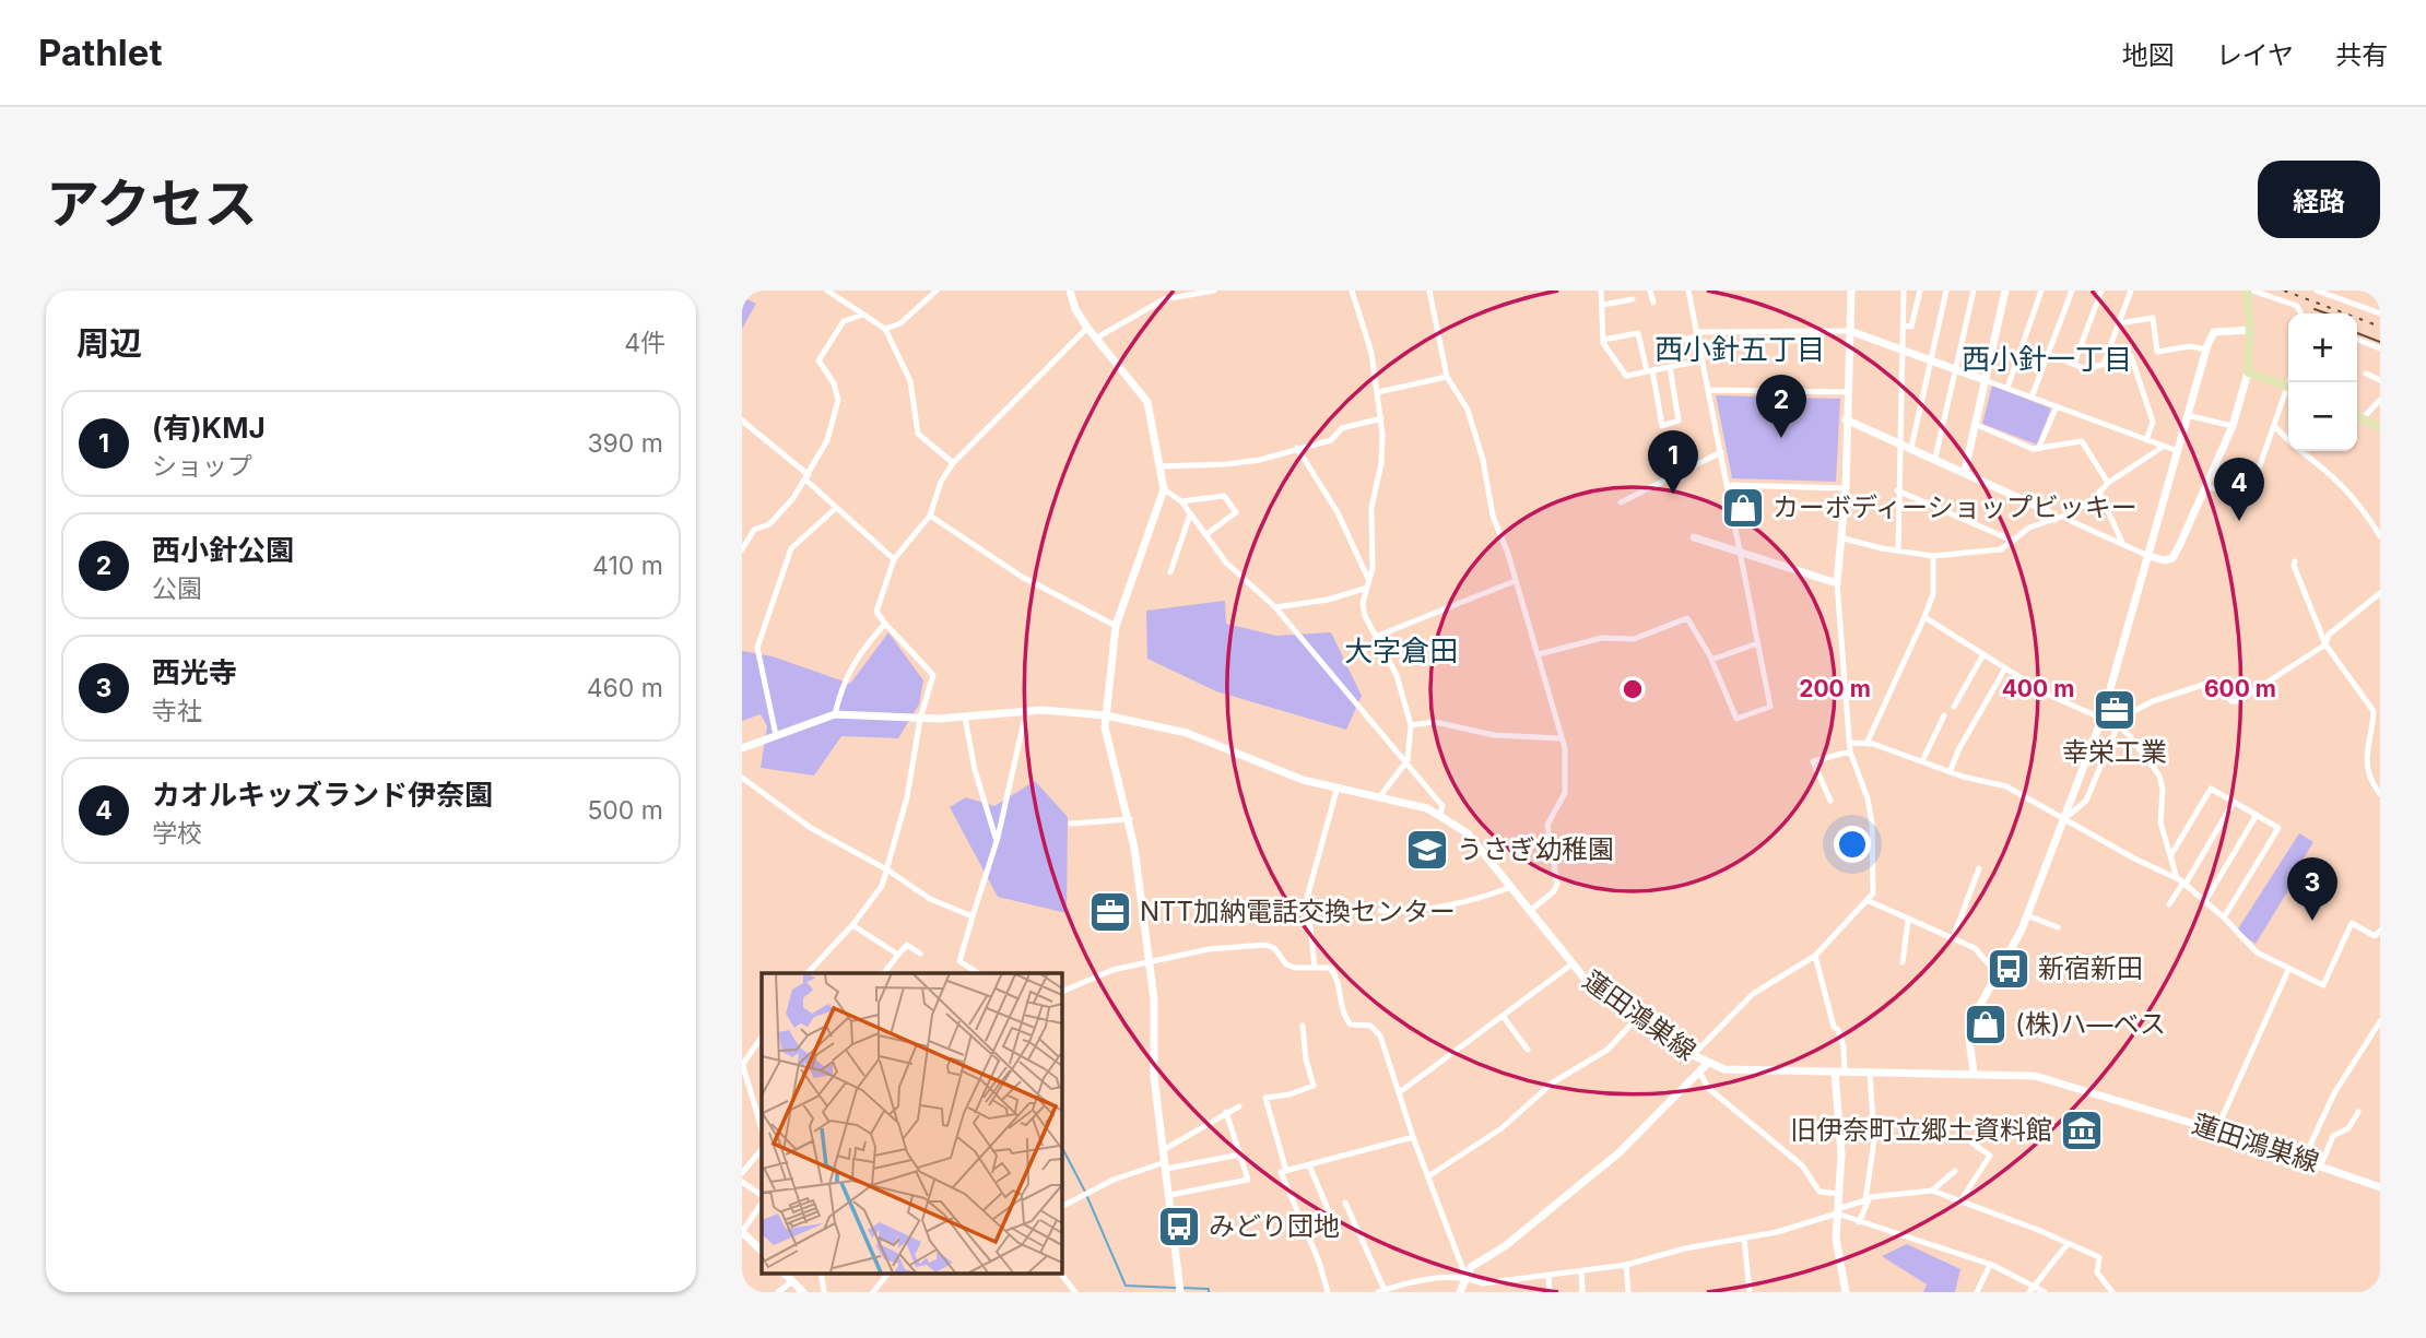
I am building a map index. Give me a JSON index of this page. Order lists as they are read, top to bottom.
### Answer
{
  "streets": {
    "street": ["蓮田鴻巣線"]
  },
  "districts": ["西小針五丁目", "西小針一丁目", "大字倉田"],
  "places": {
    "shop": ["カーボディーショップビッキー", "(株)ハ―ベス"],
    "office": ["幸栄工業", "NTT加納電話交換センター"],
    "school or university": ["うさぎ幼稚園"],
    "bus stop": ["新宿新田", "みどり団地"],
    "museum": ["旧伊奈町立郷土資料館"]
  },
  "page": {
    "header": "Pathlet",
    "nav": ["地図", "レイヤ", "共有"],
    "title": "アクセス",
    "buttons": "経路",
    "heading": ["周辺", "4件"],
    "map_buttons": ["+", "−"],
    "pins": [
      "2",
      "1",
      "4",
      "3"
    ],
    "list": [
      {
        "mark": "1",
        "name": "(有)KMJ",
        "note": "ショップ",
        "value": "390 m"
      },
      {
        "mark": "2",
        "name": "西小針公園",
        "note": "公園",
        "value": "410 m"
      },
      {
        "mark": "3",
        "name": "西光寺",
        "note": "寺社",
        "value": "460 m"
      },
      {
        "mark": "4",
        "name": "カオルキッズランド伊奈園",
        "note": "学校",
        "value": "500 m"
      }
    ]
  },
  "rings": ["200 m", "400 m", "600 m"]
}
